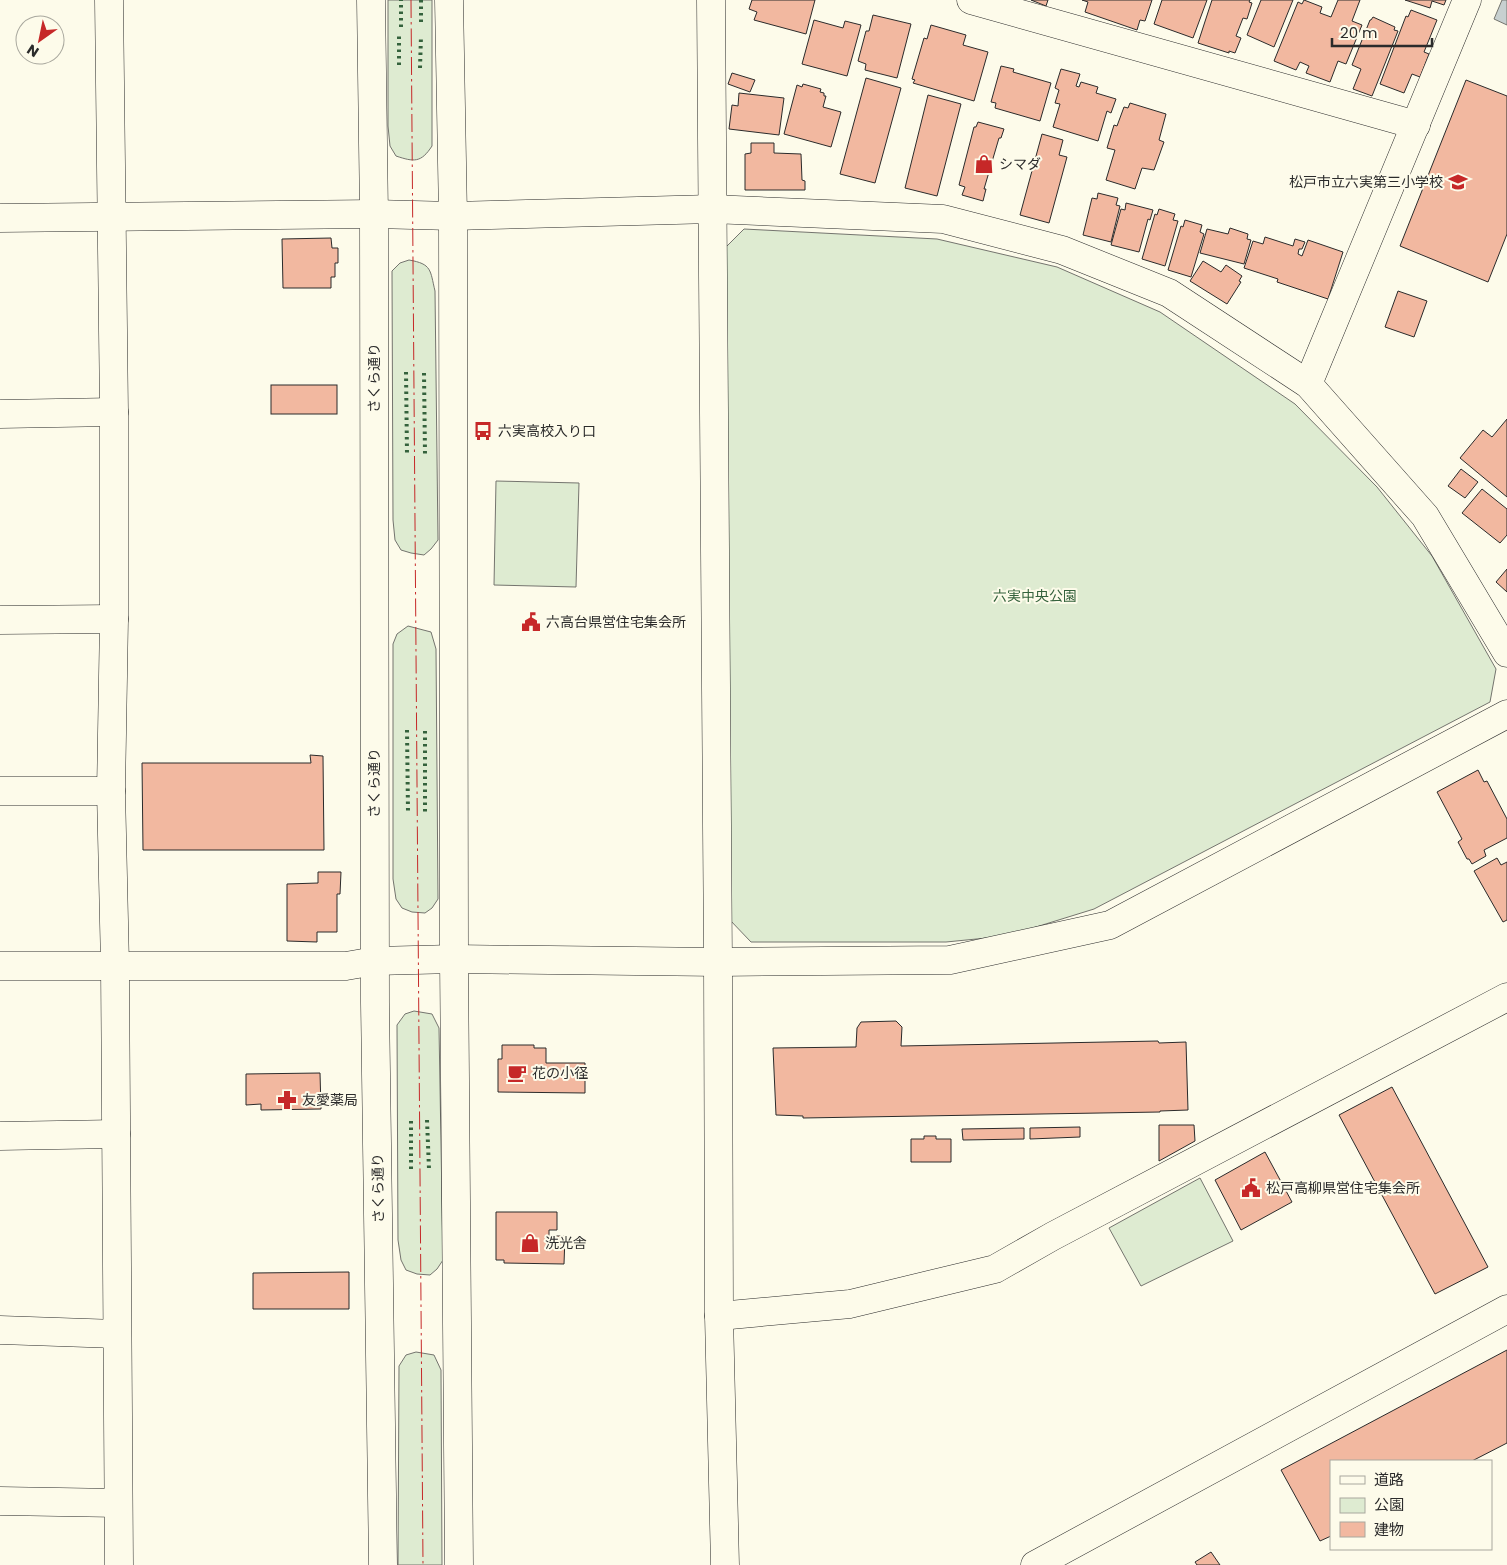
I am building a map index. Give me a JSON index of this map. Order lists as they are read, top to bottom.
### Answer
{
  "streets": {
    "street": ["さくら通り"]
  },
  "parks": ["六実中央公園"],
  "places": {
    "shop": ["シマダ", "洗光舎"],
    "school or university": ["松戸市立六実第三小学校"],
    "bus stop": ["六実高校入り口"],
    "public building": ["六高台県営住宅集会所", "松戸高柳県営住宅集会所"],
    "cafe": ["花の小径"],
    "pharmacy": ["友愛薬局"]
  },
  "legend": ["道路", "公園", "建物"],
  "scale_bar": "20 m",
  "north": "bottom left"
}
